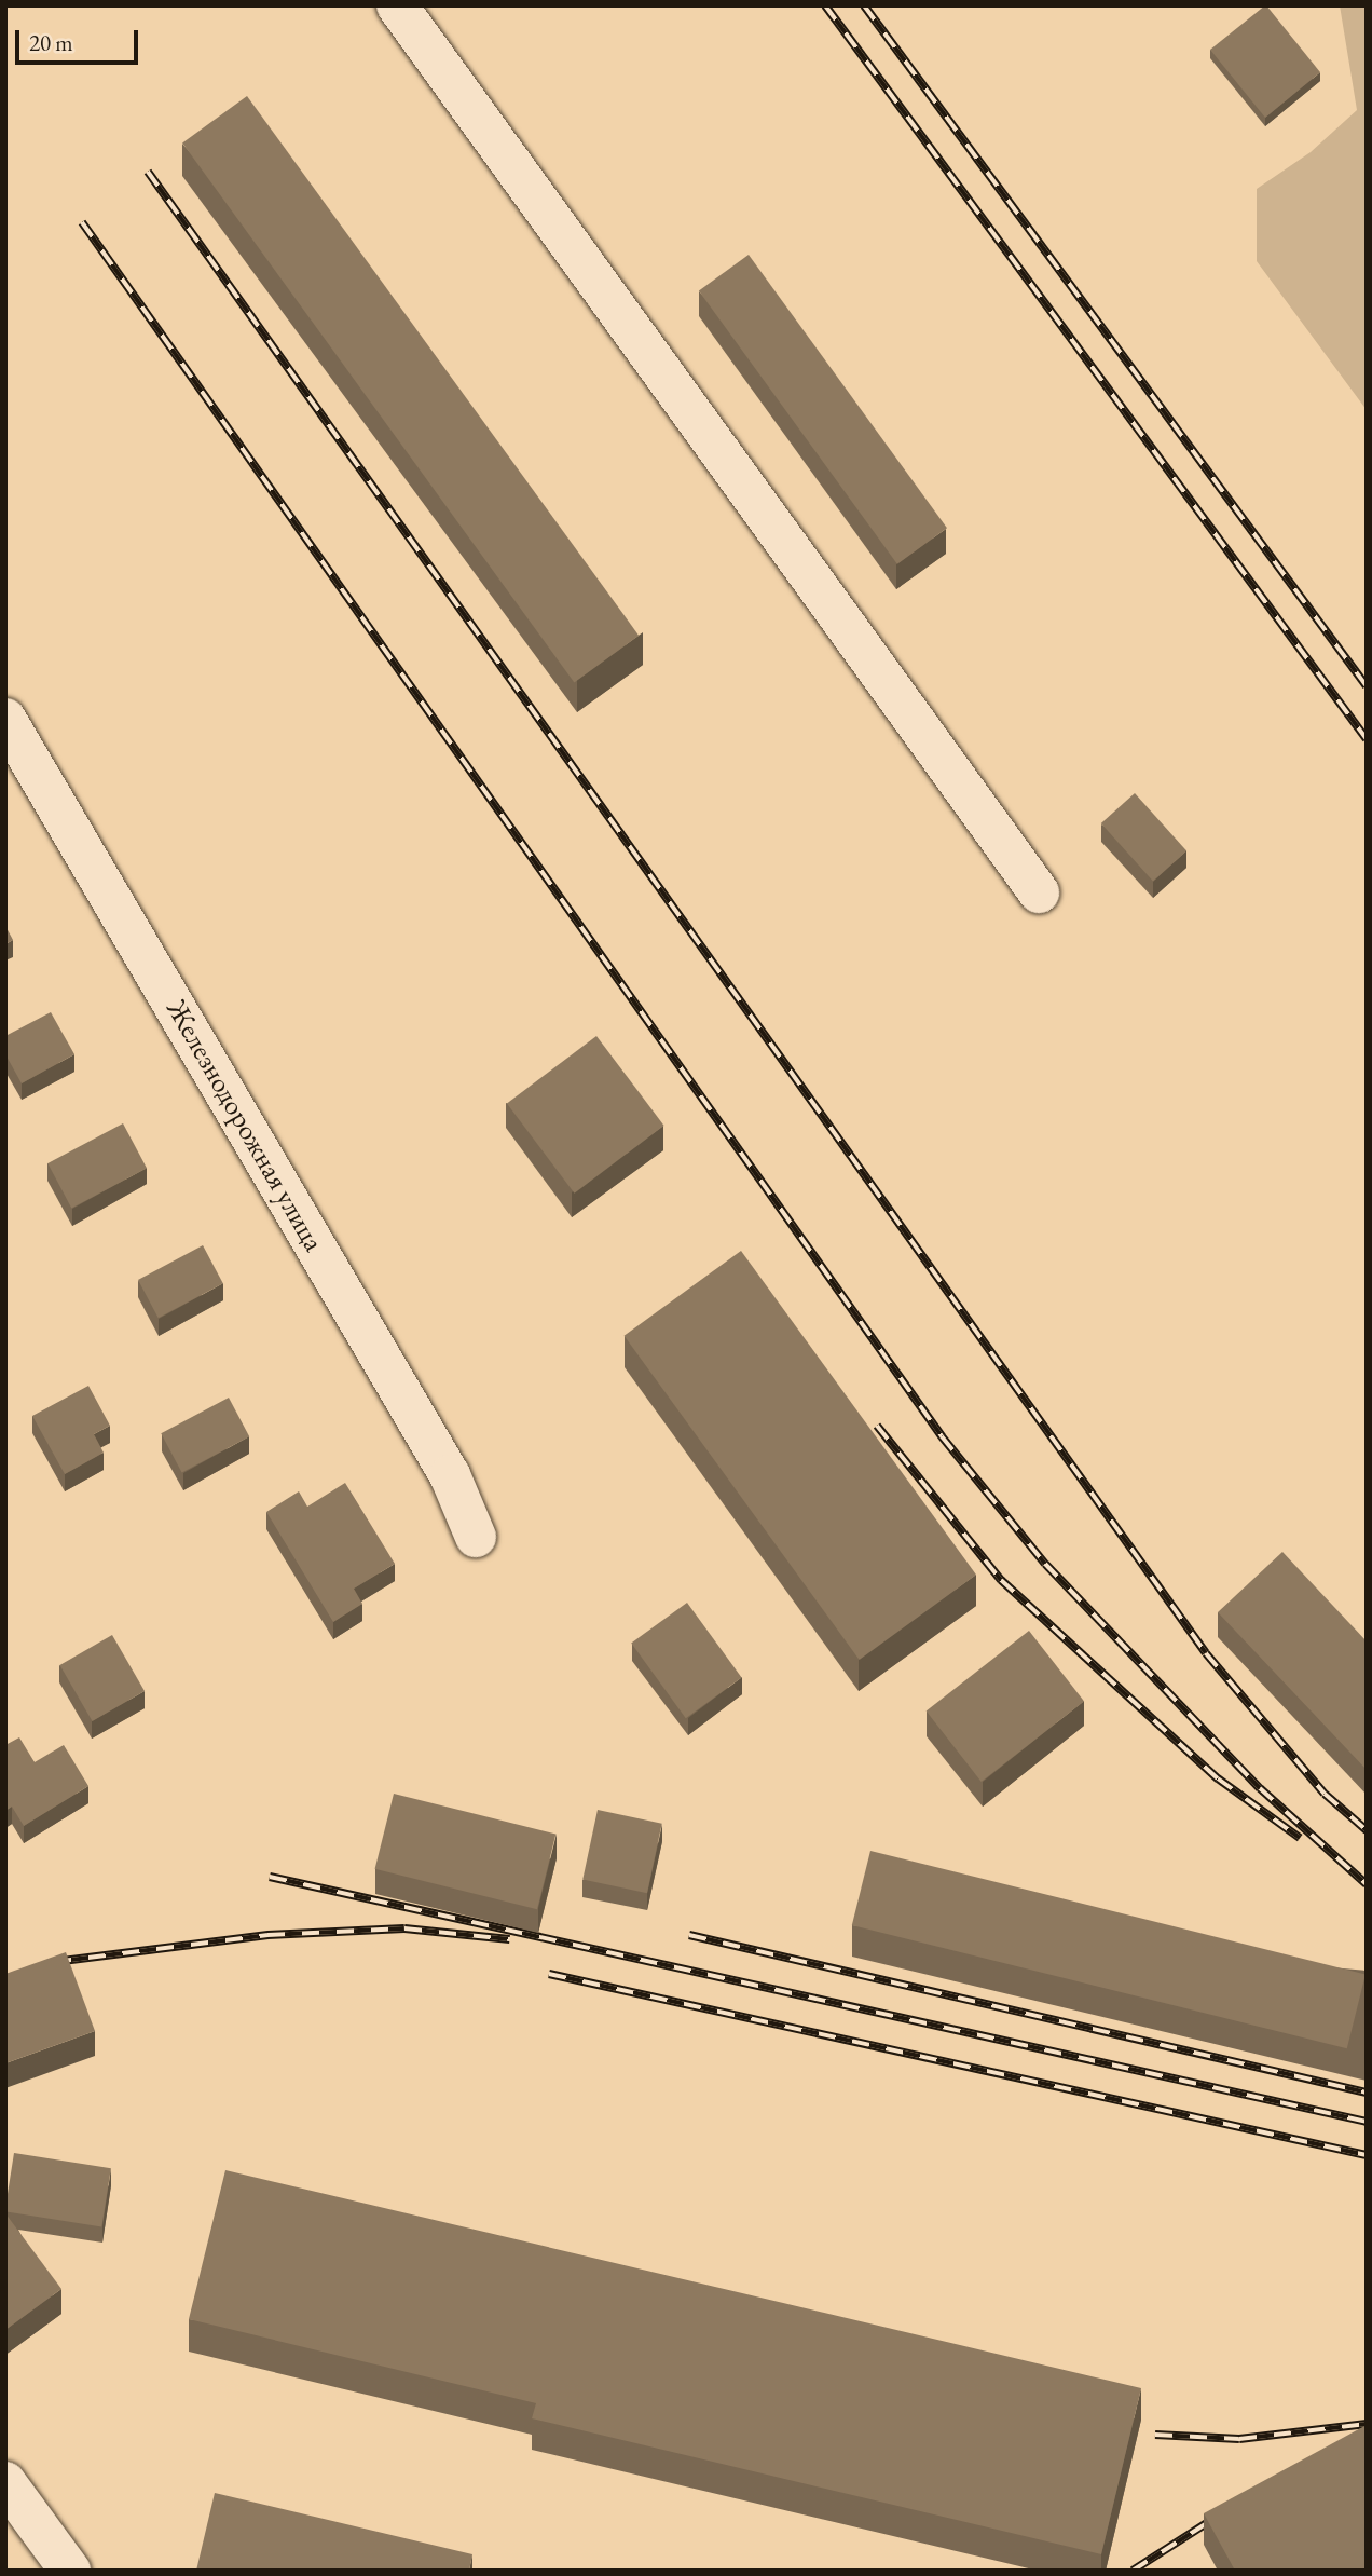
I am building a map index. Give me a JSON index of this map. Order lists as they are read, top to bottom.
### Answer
{
  "streets": {
    "street": ["Железнодорожная улица"]
  },
  "scale_bar": "20 m"
}
